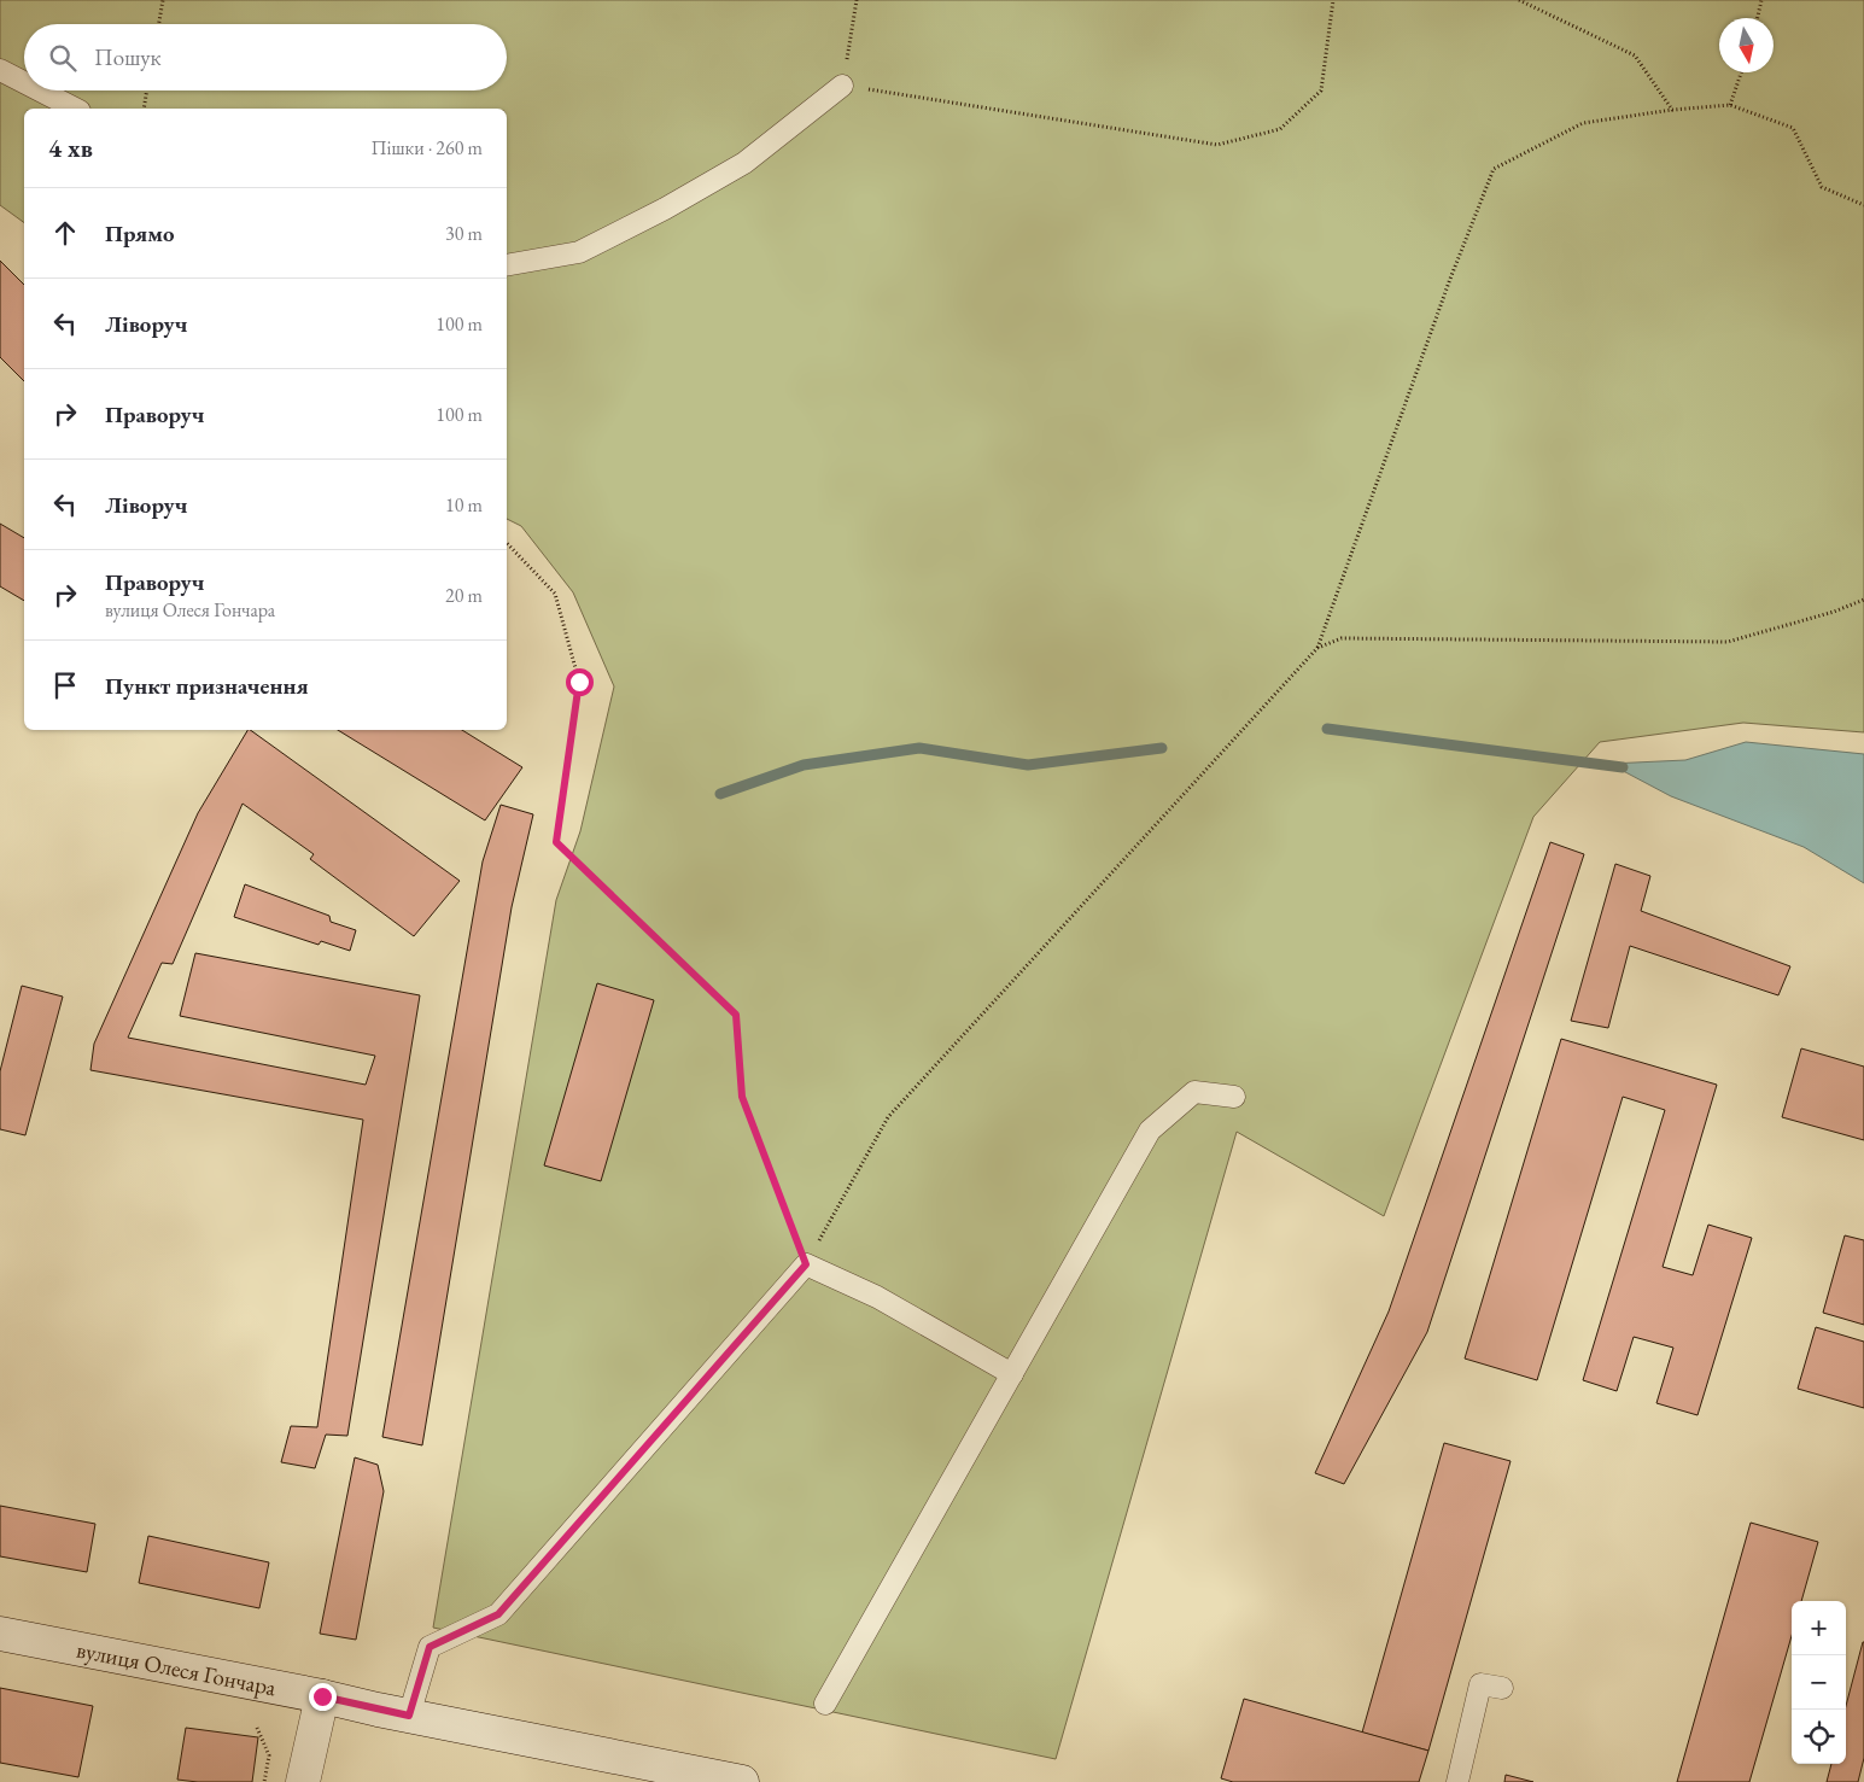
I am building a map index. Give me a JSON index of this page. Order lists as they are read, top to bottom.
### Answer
{
  "streets": {
    "main road": ["вулиця Олеся Гончара"]
  },
  "north": "bottom",
  "page": {
    "search": "Пошук",
    "heading": ["4 хв", "Пішки · 260 m"],
    "list": [
      ["Прямо", "30 m"],
      ["Ліворуч", "100 m"],
      ["Праворуч", "100 m"],
      ["Ліворуч", "10 m"],
      ["Праворуч", "вулиця Олеся Гончара", "20 m"],
      "Пункт призначення"
    ],
    "map_buttons": ["+", "−"]
  }
}
